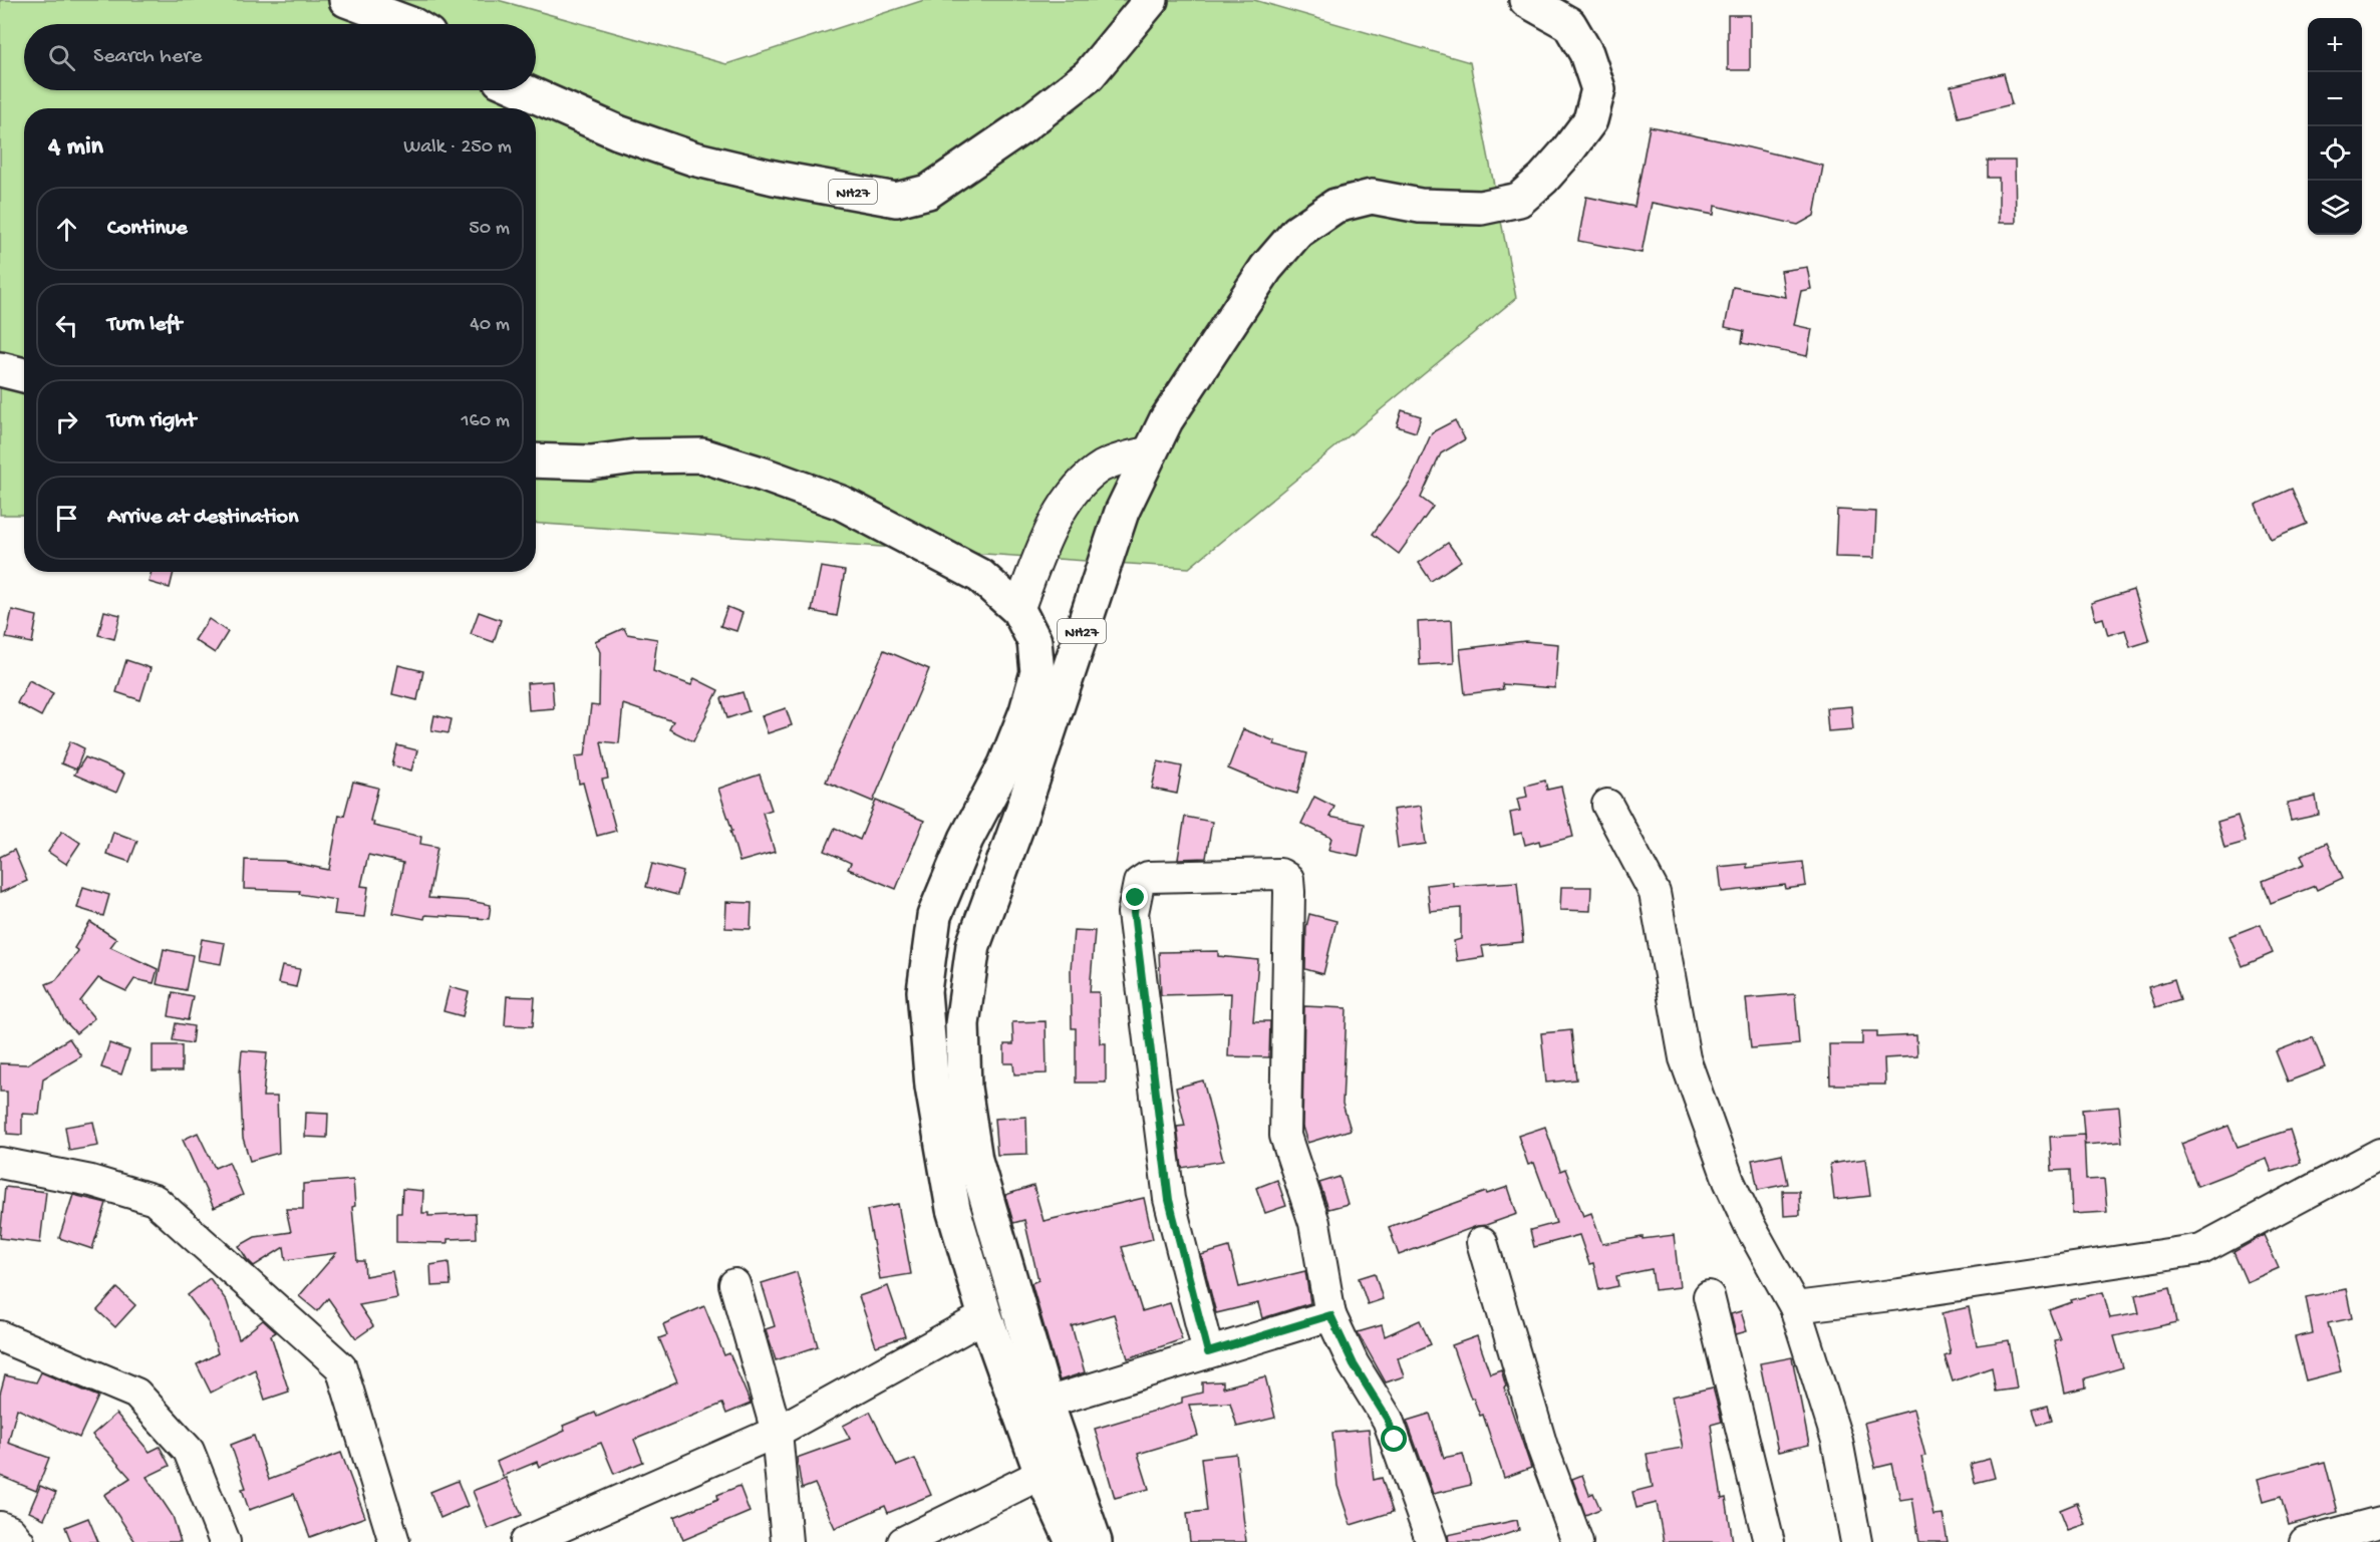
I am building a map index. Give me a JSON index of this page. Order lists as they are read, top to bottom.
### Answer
{
  "streets": {
    "highway": ["NH27"]
  },
  "page": {
    "map_buttons": ["+", "−"],
    "search": "Search here",
    "heading": ["4 min", "Walk · 250 m"],
    "list": [
      ["Continue", "50 m"],
      ["Turn left", "40 m"],
      ["Turn right", "160 m"],
      "Arrive at destination"
    ]
  }
}
